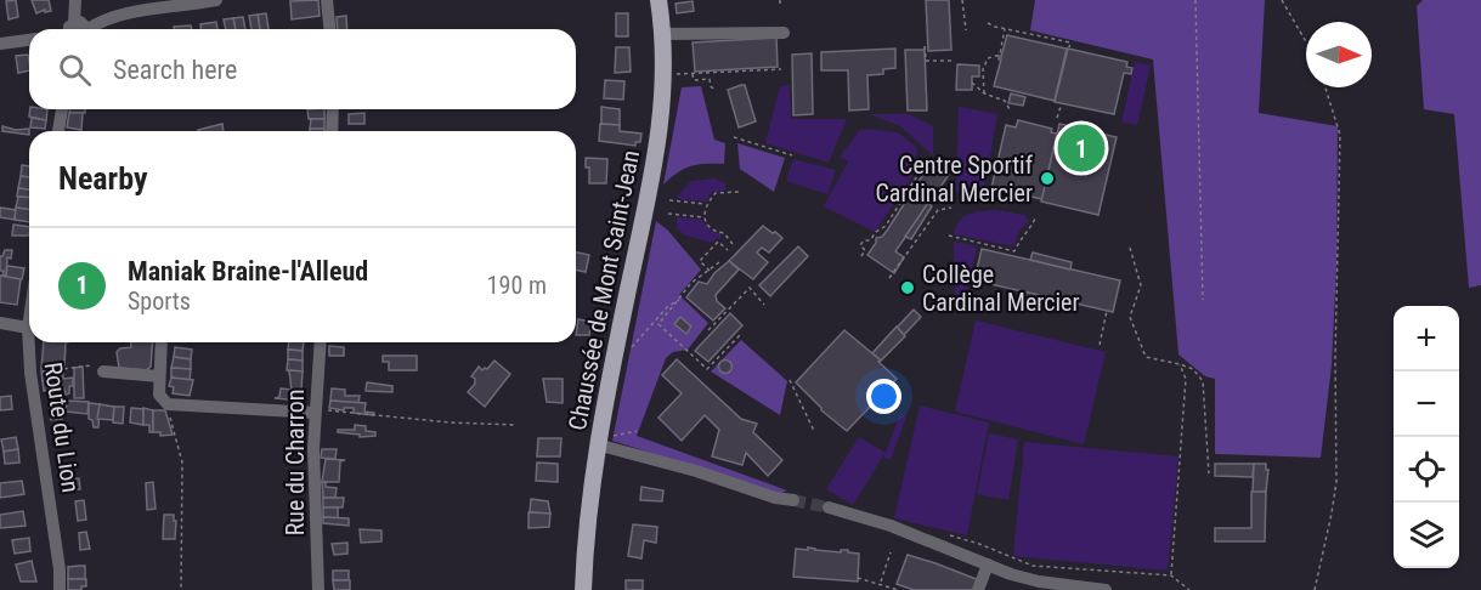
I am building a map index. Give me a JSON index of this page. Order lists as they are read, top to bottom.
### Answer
{
  "streets": {
    "main road": ["Chaussée de Mont Saint-Jean"],
    "street": ["Route du Lion", "Rue du Charron"]
  },
  "places": ["Centre Sportif Cardinal Mercier", "Collège Cardinal Mercier"],
  "north": "right",
  "page": {
    "search": "Search here",
    "pins": "1",
    "heading": "Nearby",
    "list": [
      {
        "mark": "1",
        "name": "Maniak Braine-l'Alleud",
        "note": "Sports",
        "value": "190 m"
      }
    ],
    "map_buttons": ["+", "−"]
  }
}
